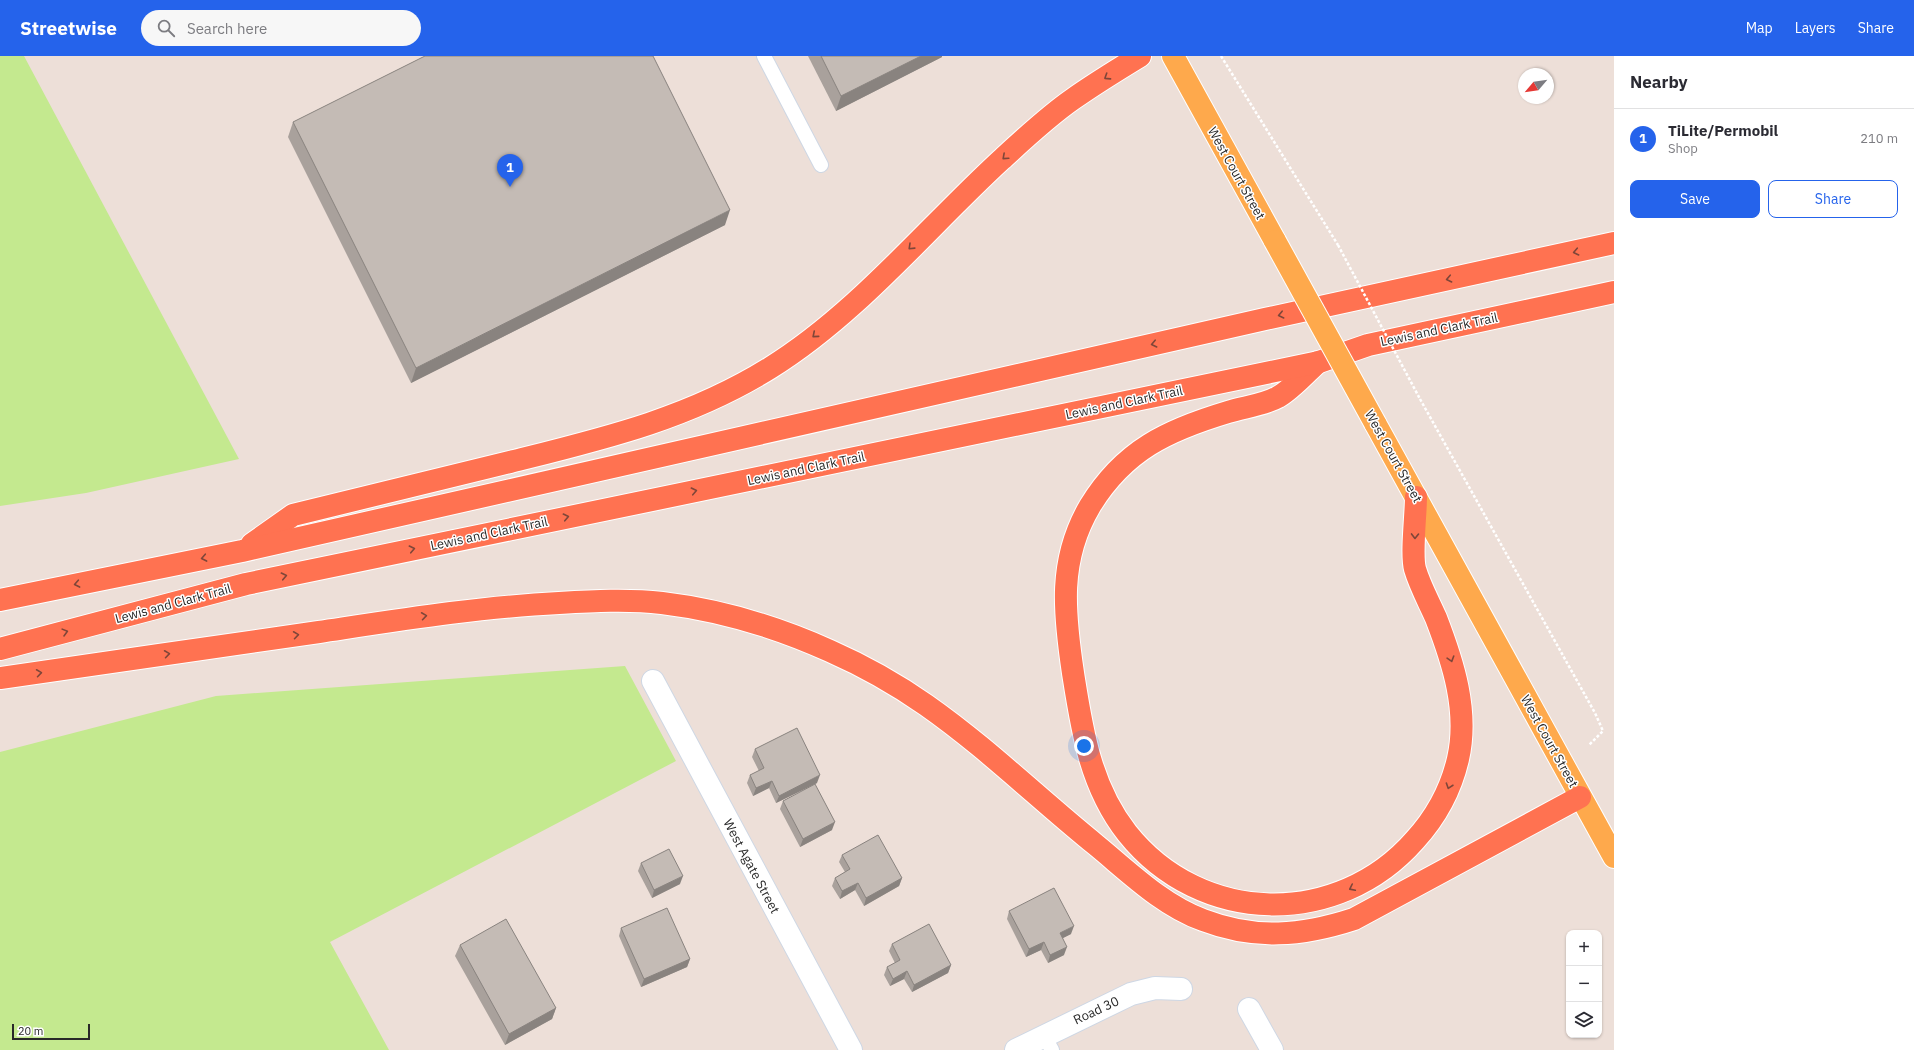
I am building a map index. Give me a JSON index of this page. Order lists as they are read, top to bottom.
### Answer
{
  "streets": {
    "highway": ["Lewis and Clark Trail"],
    "main road": ["West Court Street"],
    "street": ["West Agate Street", "Road 30"]
  },
  "scale_bar": "20 m",
  "north": "bottom left",
  "page": {
    "header": "Streetwise",
    "search": "Search here",
    "nav": ["Map", "Layers", "Share"],
    "heading": "Nearby",
    "list": [
      {
        "mark": "1",
        "name": "TiLite/Permobil",
        "note": "Shop",
        "value": "210 m"
      }
    ],
    "pins": "1",
    "buttons": ["Save", "Share"],
    "map_buttons": ["+", "−"],
    "scale": "20 m"
  }
}
